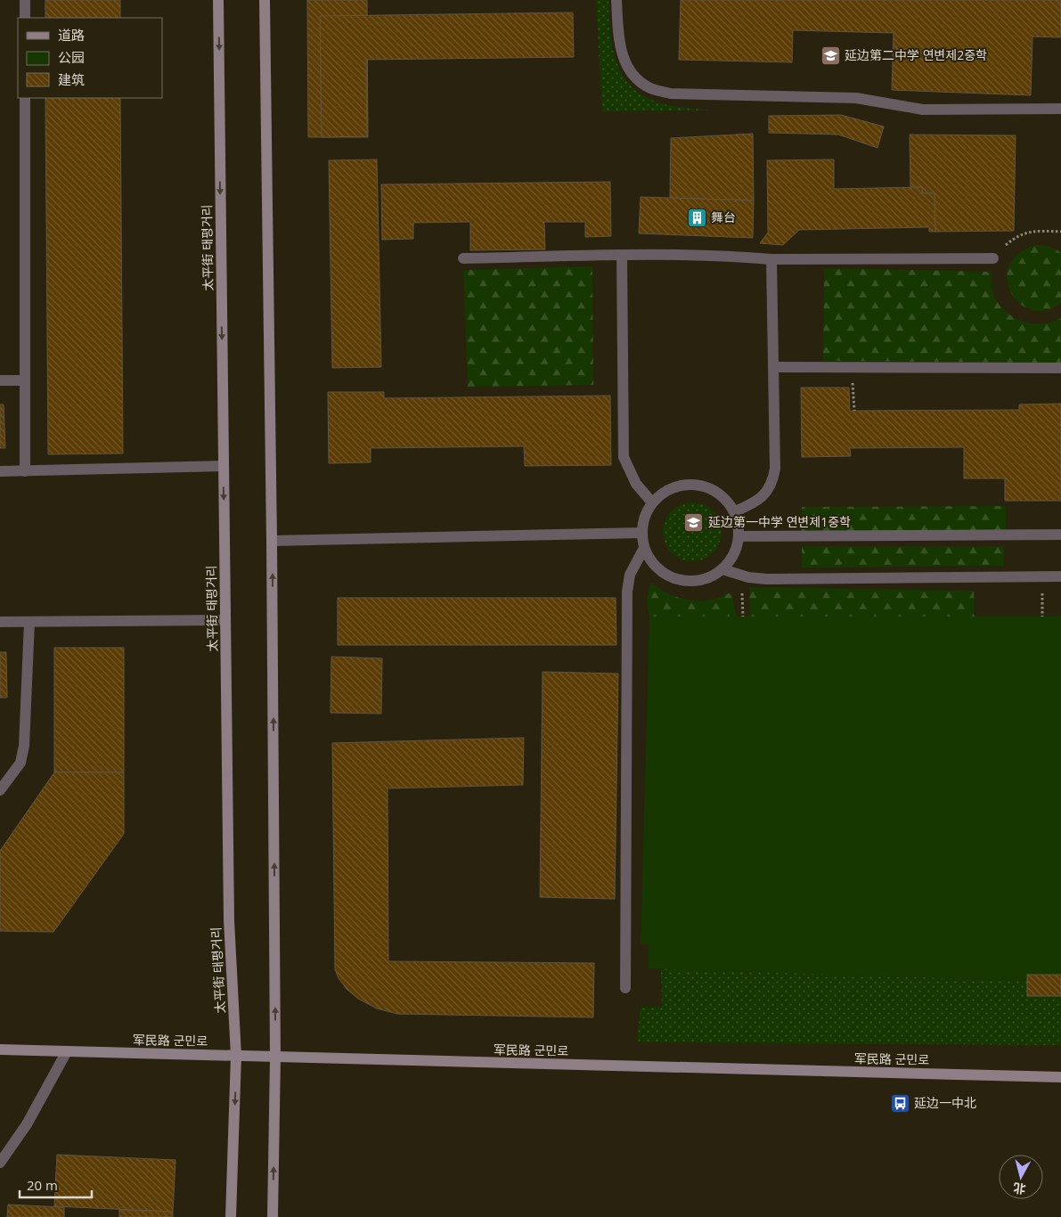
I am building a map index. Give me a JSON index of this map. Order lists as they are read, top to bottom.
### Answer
{
  "streets": {
    "main road": ["太平街 태평거리", "军民路 군민로"]
  },
  "crossings": [
    ["太平街 태평거리", "军民路 군민로"]
  ],
  "places": {
    "school or university": ["延边第二中学 연변제2중학", "延边第一中学 연변제1중학"],
    "building": ["舞台"],
    "bus stop": ["延边一中北"]
  },
  "legend": ["道路", "公园", "建筑"],
  "scale_bar": "20 m",
  "north": "bottom"
}
